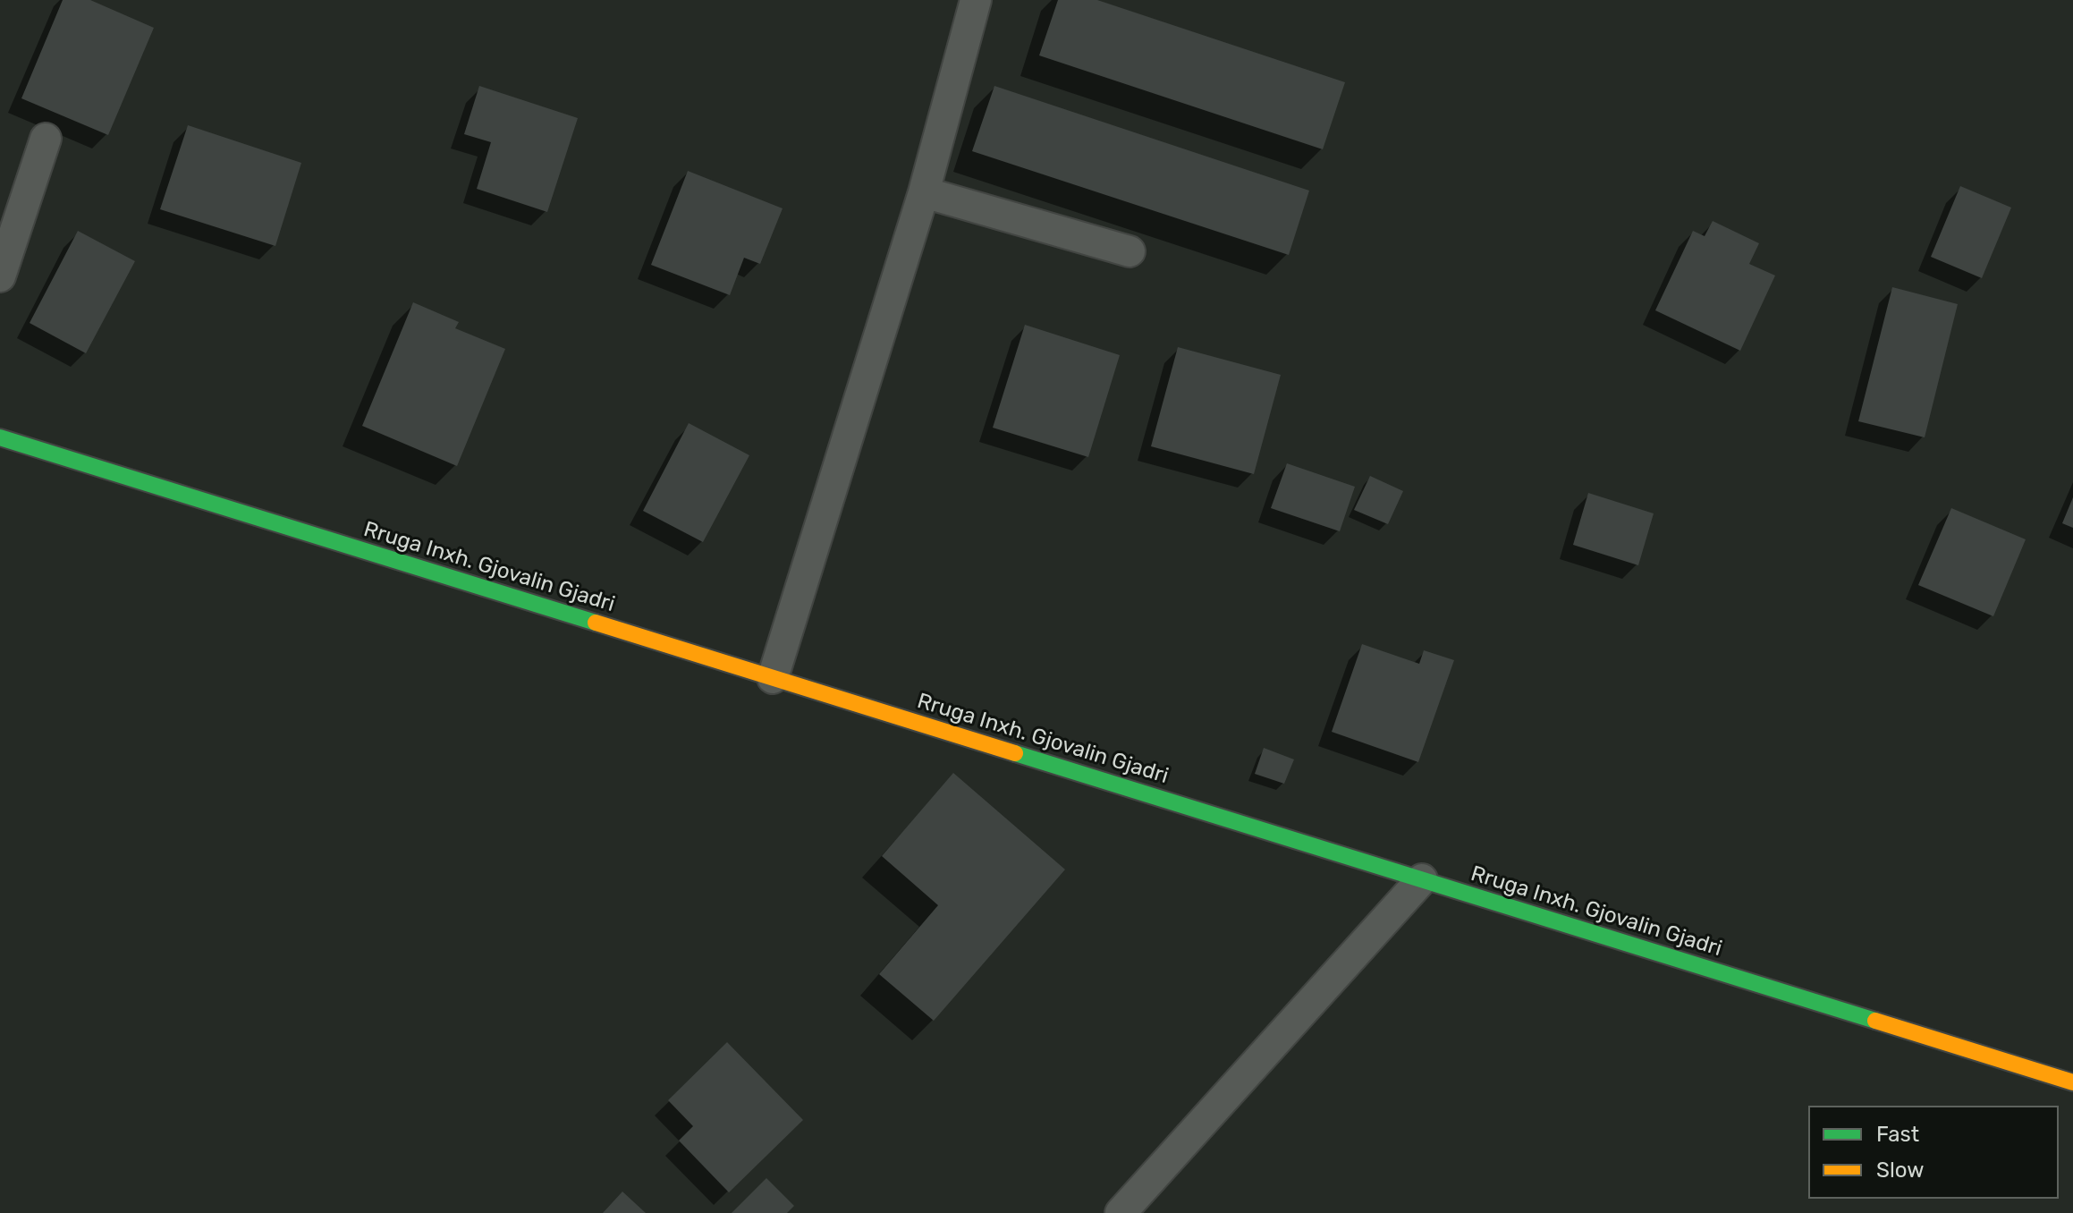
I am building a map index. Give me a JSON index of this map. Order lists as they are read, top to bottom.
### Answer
{
  "streets": {
    "main road": ["Rruga Inxh. Gjovalin Gjadri"]
  },
  "legend": ["Fast", "Slow"]
}
